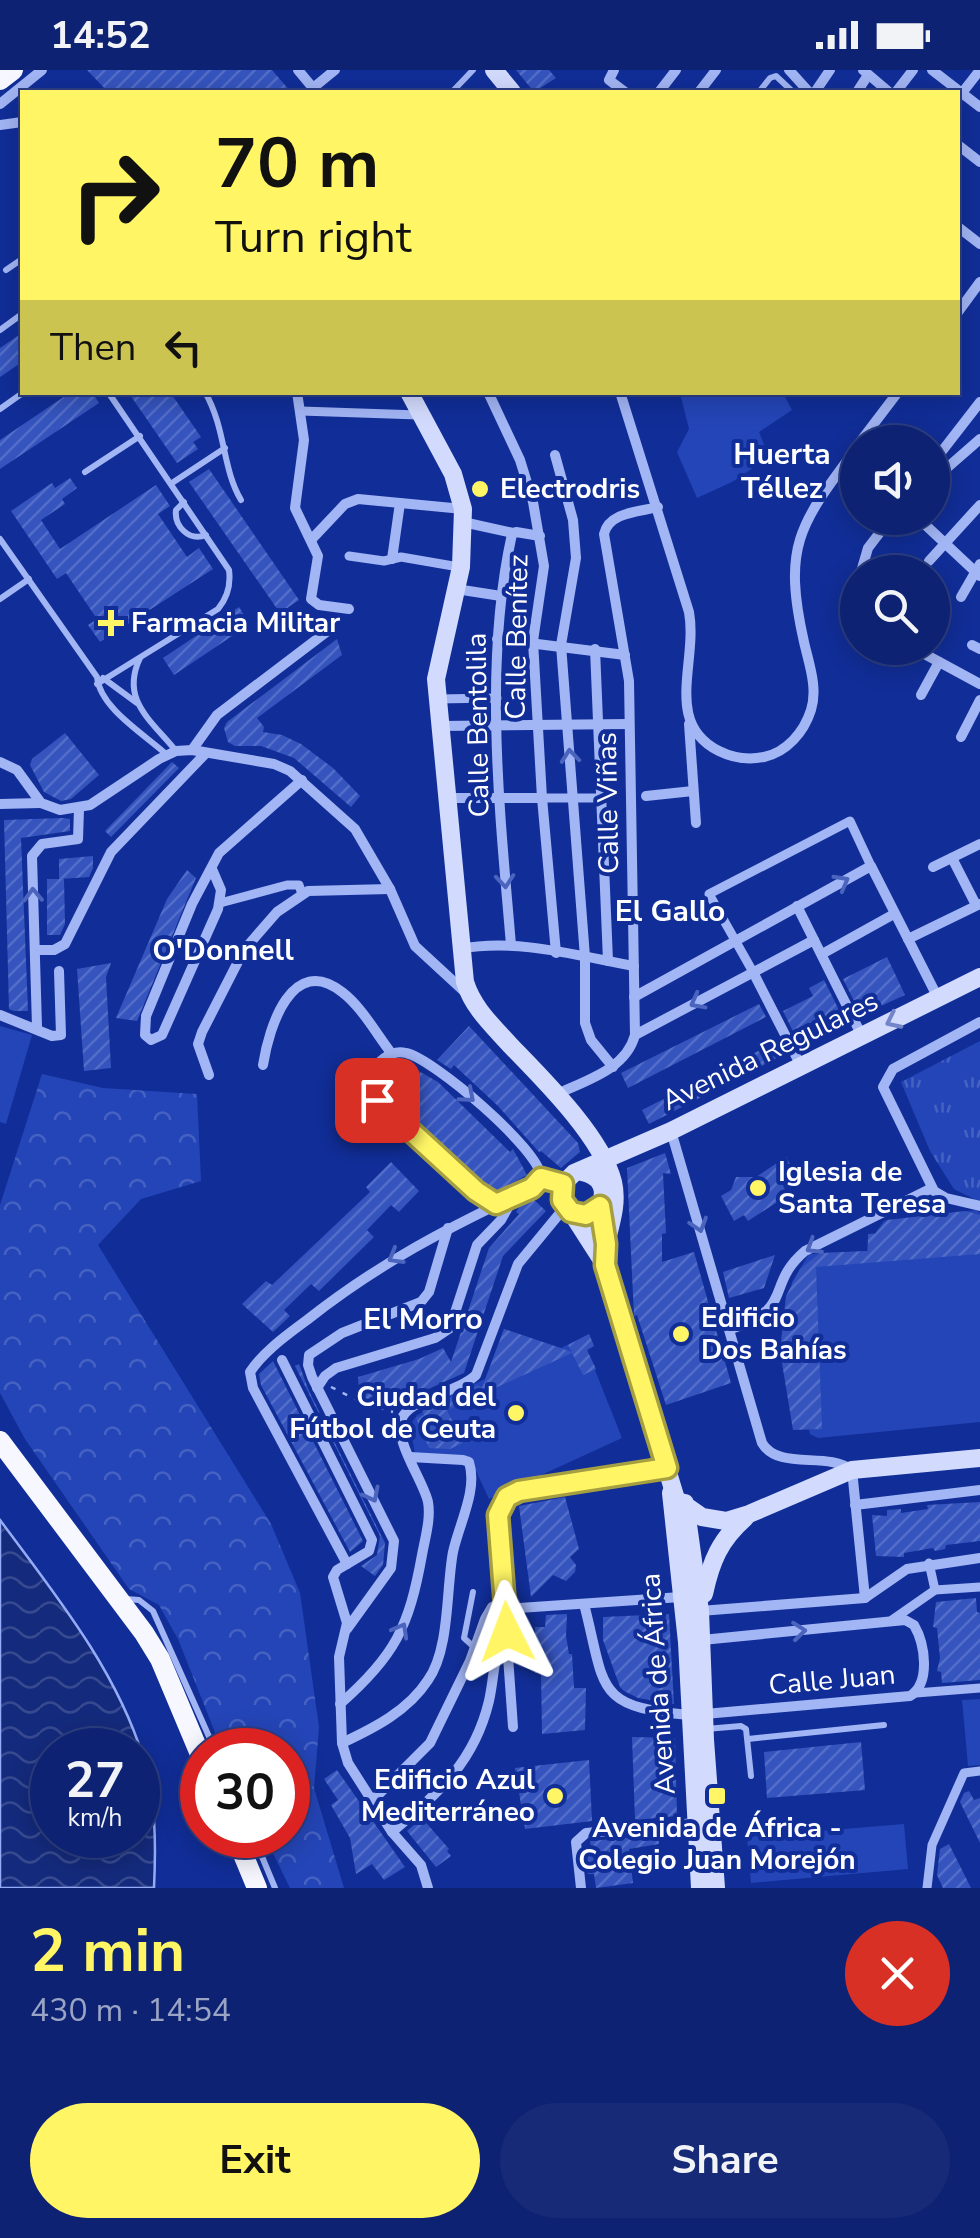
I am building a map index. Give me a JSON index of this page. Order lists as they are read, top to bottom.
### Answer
{
  "streets": {
    "main road": ["Avenida Regulares", "Avenida de África"],
    "street": [
      "Calle Benítez",
      "Calle Bentolila",
      "Calle Viñas",
      "Calle Juan"
    ]
  },
  "crossings": [
    ["Avenida Regulares", "Avenida de África"],
    ["Calle Juan", "Avenida de África"]
  ],
  "districts": [
    "Huerta Téllez",
    "El Gallo",
    "O'Donnell",
    "El Morro"
  ],
  "places": {
    "other": [
      "Electrodris",
      "Iglesia de Santa Teresa",
      "Edificio Dos Bahías",
      "Ciudad del Fútbol de Ceuta",
      "Edificio Azul Mediterráneo"
    ],
    "health": ["Farmacia Militar"],
    "transit": ["Avenida de África - Colegio Juan Morejón"]
  },
  "page": {
    "status": "14:52",
    "turn": ["70 m", "Turn right"],
    "then": "Then",
    "speed": "27 km/h",
    "limit": "30",
    "heading": ["2 min", "430 m · 14:54"],
    "buttons": ["Exit", "Share"]
  }
}
